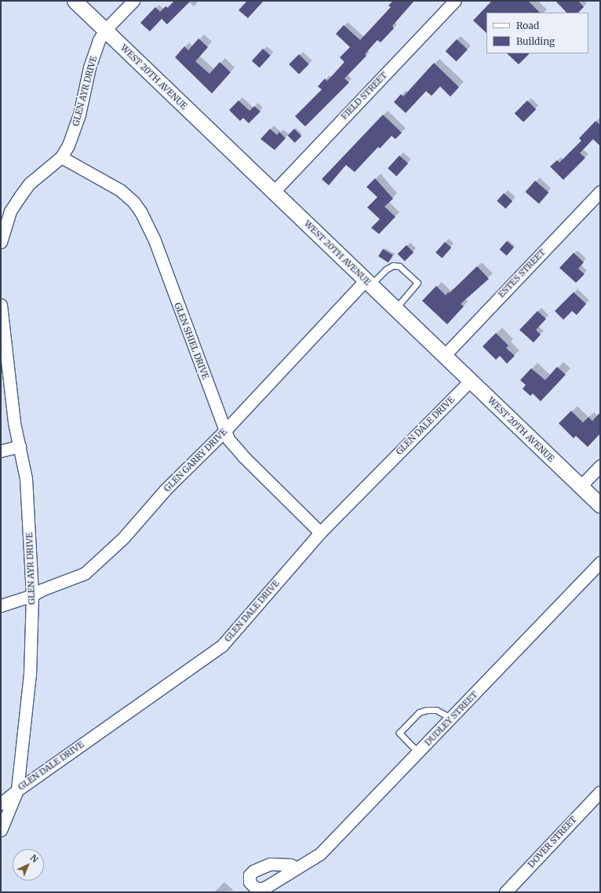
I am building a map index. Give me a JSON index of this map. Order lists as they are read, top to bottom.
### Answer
{
  "streets": {
    "street": [
      "WEST 20TH AVENUE",
      "GLEN AYR DRIVE",
      "FIELD STREET",
      "ESTES STREET",
      "GLEN SHIEL DRIVE",
      "GLEN DALE DRIVE",
      "GLEN GARRY DRIVE",
      "DUDLEY STREET",
      "DOVER STREET"
    ]
  },
  "crossings": [
    ["WEST 20TH AVENUE", "GLEN AYR DRIVE"],
    ["WEST 20TH AVENUE", "FIELD STREET"],
    ["WEST 20TH AVENUE", "ESTES STREET"],
    ["WEST 20TH AVENUE", "GLEN DALE DRIVE"],
    ["WEST 20TH AVENUE", "GLEN GARRY DRIVE"],
    ["GLEN AYR DRIVE", "GLEN SHIEL DRIVE"],
    ["GLEN AYR DRIVE", "GLEN DALE DRIVE"],
    ["GLEN AYR DRIVE", "GLEN GARRY DRIVE"],
    ["GLEN SHIEL DRIVE", "GLEN DALE DRIVE"],
    ["GLEN SHIEL DRIVE", "GLEN GARRY DRIVE"]
  ],
  "legend": ["Road", "Building"],
  "north": "top right"
}
